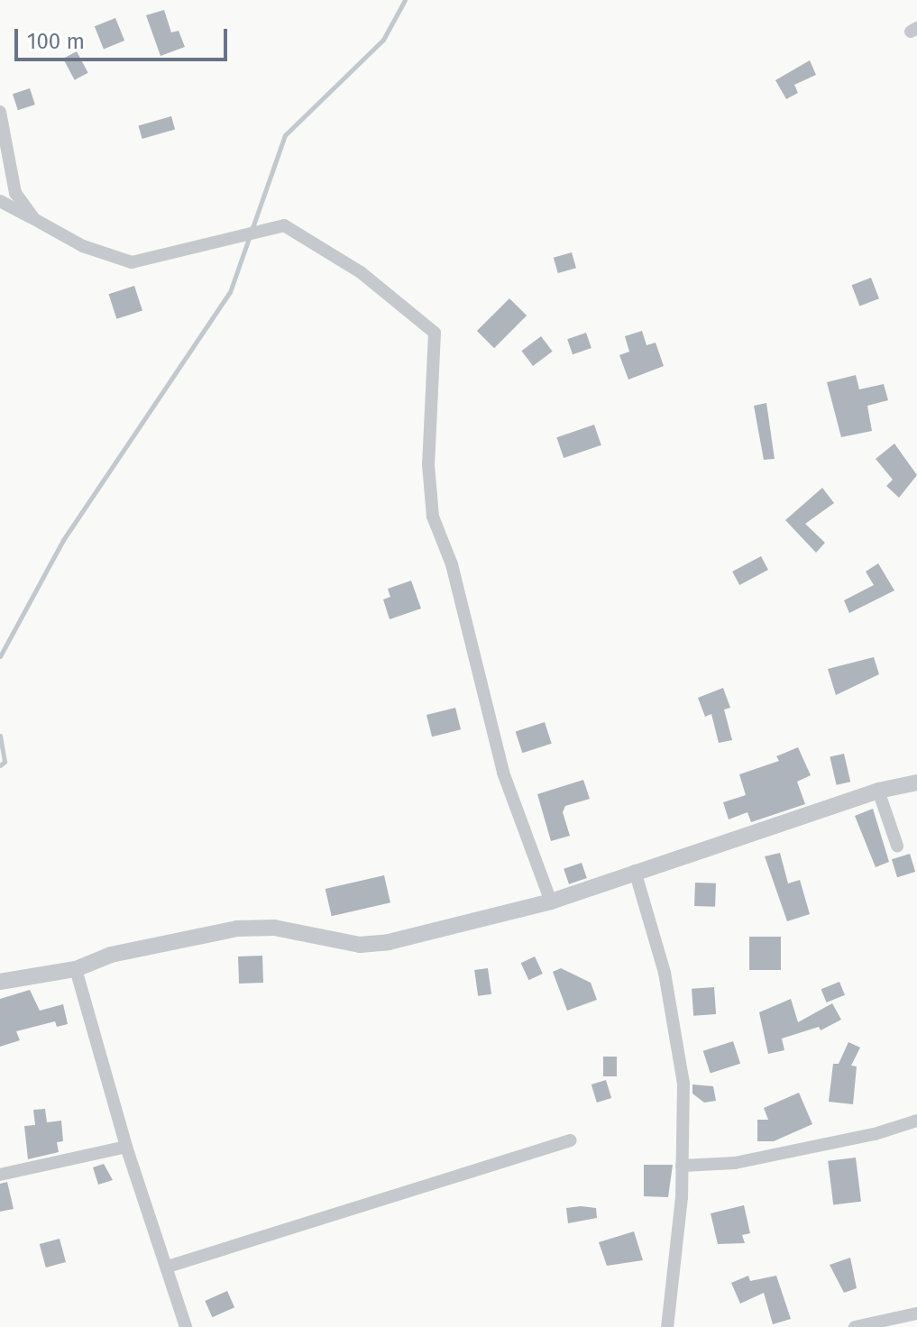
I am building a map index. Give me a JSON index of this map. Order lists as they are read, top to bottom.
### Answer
{
  "scale_bar": "100 m"
}
